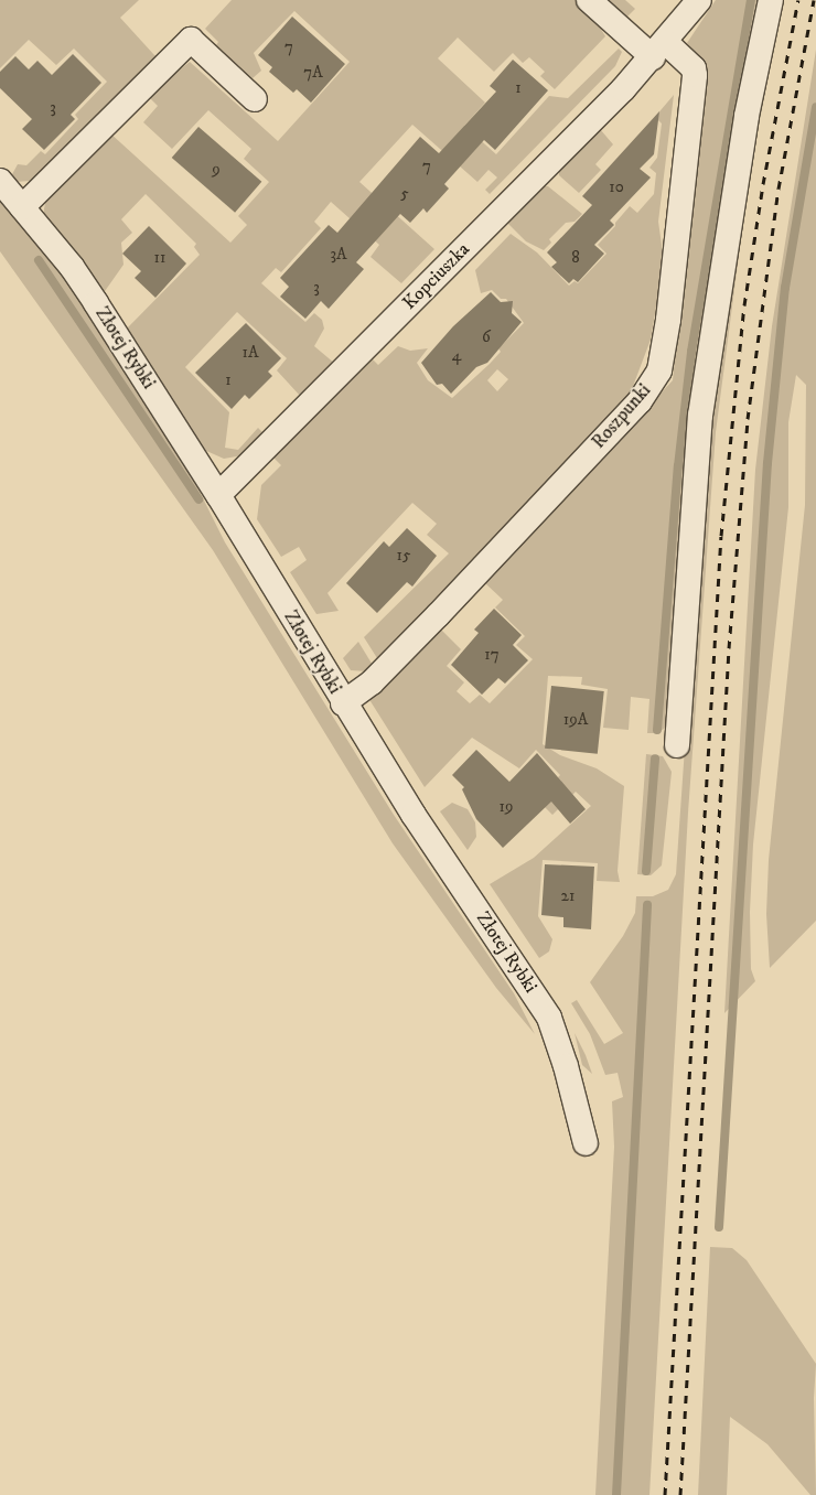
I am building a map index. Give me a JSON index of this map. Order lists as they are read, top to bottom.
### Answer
{
  "streets": {
    "street": ["Kopciuszka", "Złotej Rybki", "Roszpunki"]
  },
  "crossings": [
    ["Kopciuszka", "Złotej Rybki"],
    ["Kopciuszka", "Roszpunki"],
    ["Złotej Rybki", "Roszpunki"]
  ],
  "house_numbers": [
    "7",
    "7A",
    "1",
    "3",
    "7",
    "9",
    "10",
    "5",
    "3A",
    "11",
    "8",
    "3",
    "6",
    "1A",
    "4",
    "1",
    "15",
    "17",
    "19A",
    "19",
    "21"
  ]
}
